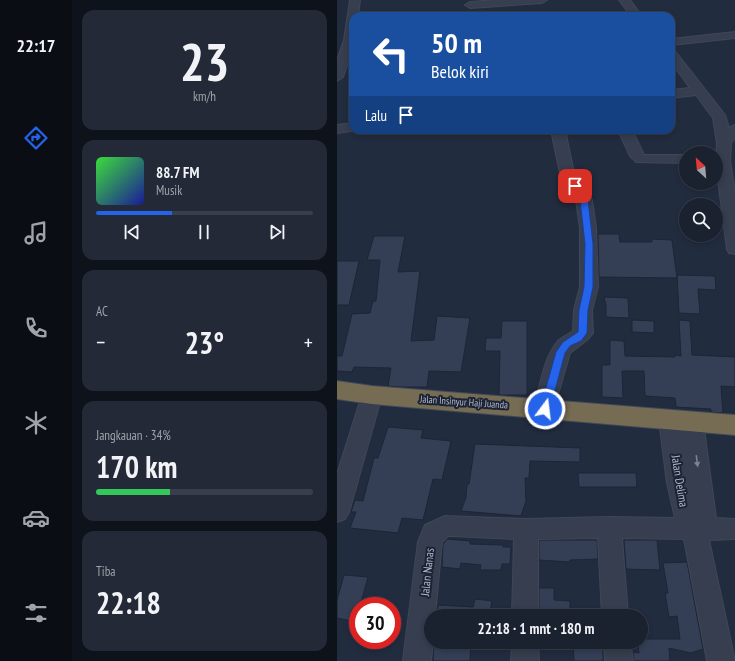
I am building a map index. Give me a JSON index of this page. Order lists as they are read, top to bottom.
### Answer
{
  "streets": {
    "highway": ["Jalan Insinyur Haji Juanda"],
    "street": ["Jalan Delima", "Jalan Nanas"]
  },
  "crossings": [
    ["Jalan Insinyur Haji Juanda", "Jalan Delima"]
  ],
  "north": "top left",
  "page": {
    "tabs": "22:17",
    "tile": [
      ["23", "km/h"],
      "AC",
      ["Jangkauan · 34%", "170 km"],
      ["Tiba", "22:18"]
    ],
    "turn": ["50 m", "Belok kiri"],
    "then": "Lalu",
    "song": ["88.7 FM", "Musik"],
    "heat": ["−", "23°", "+"],
    "limit": "30",
    "trip": "22:18 · 1 mnt · 180 m"
  }
}
